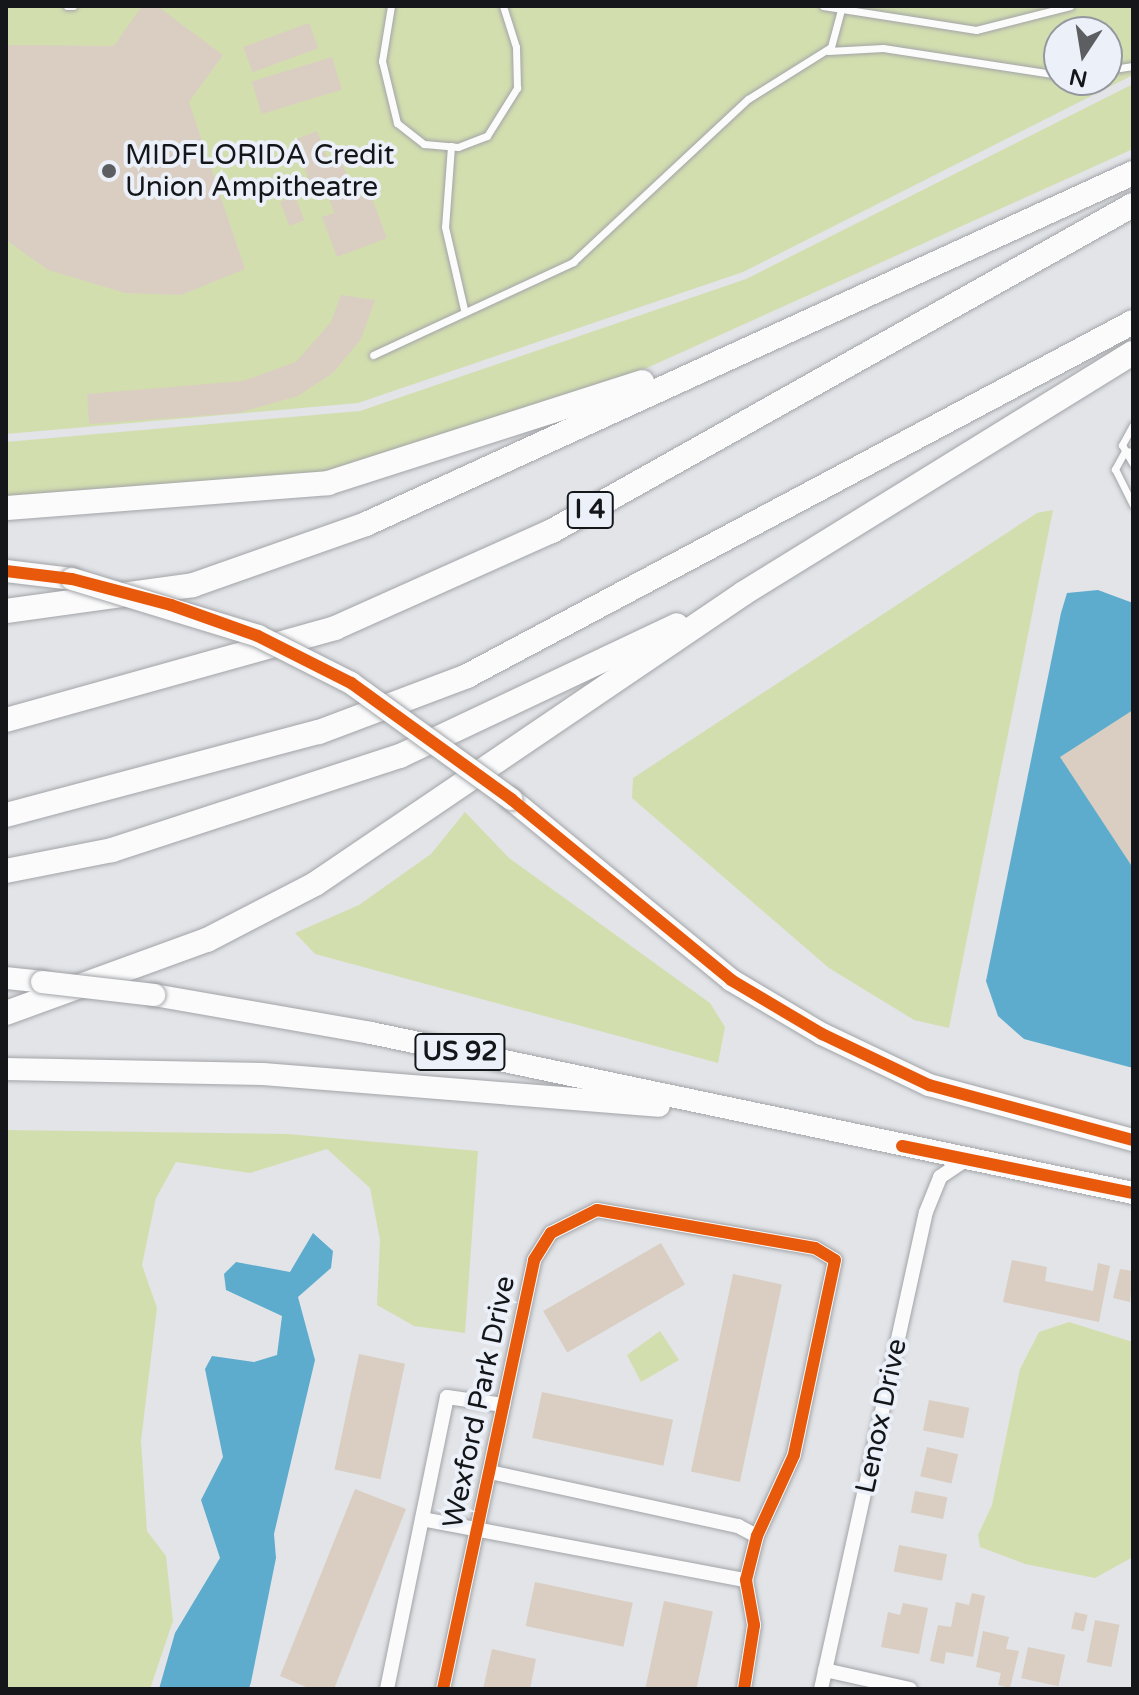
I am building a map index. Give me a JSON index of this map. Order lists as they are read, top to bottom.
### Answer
{
  "streets": {
    "highway": ["I 4"],
    "main road": ["US 92"],
    "street": ["Wexford Park Drive", "Lenox Drive"]
  },
  "crossings": [
    ["US 92", "Lenox Drive"]
  ],
  "places": ["MIDFLORIDA Credit Union Ampitheatre"],
  "north": "bottom"
}
